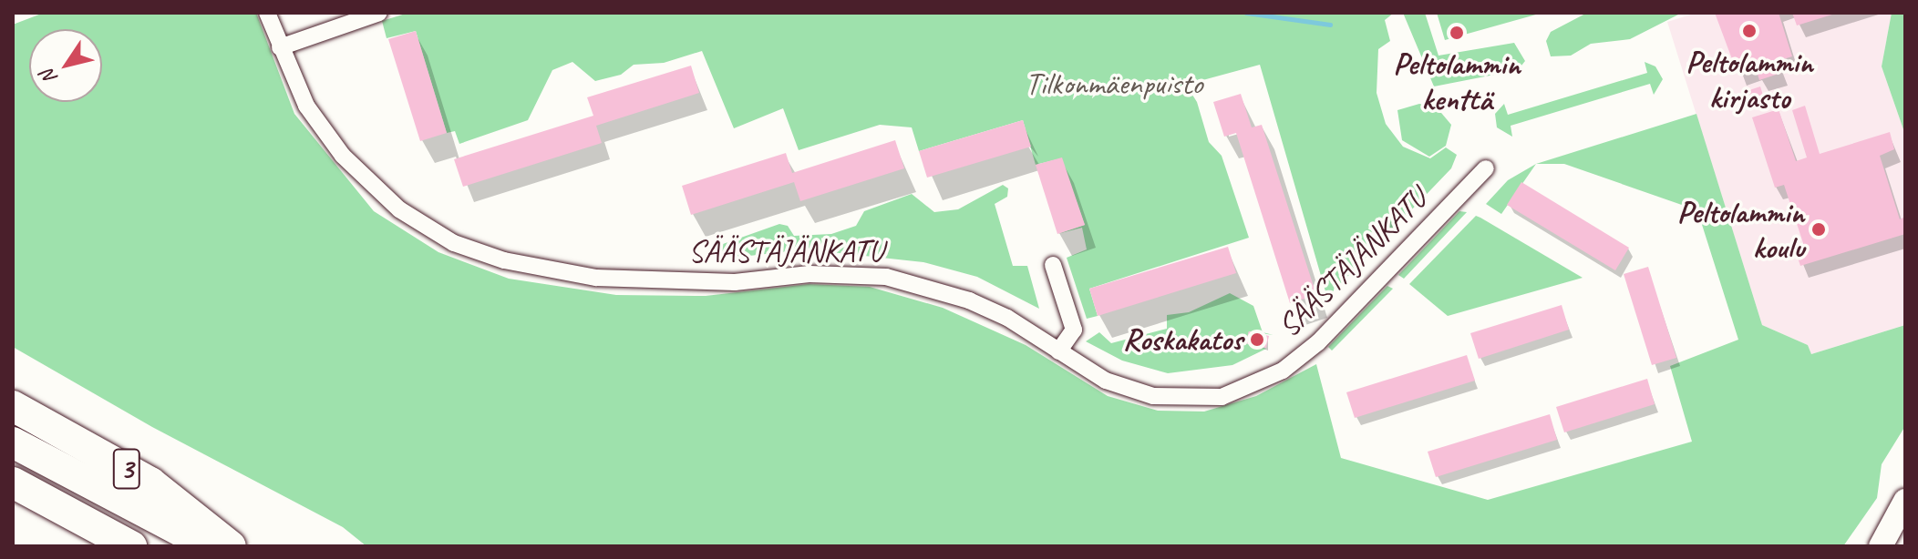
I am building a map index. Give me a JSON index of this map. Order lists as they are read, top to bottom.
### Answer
{
  "streets": {
    "highway": ["3"],
    "street": ["SÄÄSTÄJÄNKATU"]
  },
  "parks": ["Tilkonmäenpuisto"],
  "places": [
    "Peltolammin kirjasto",
    "Peltolammin kenttä",
    "Peltolammin koulu",
    "Roskakatos"
  ],
  "north": "bottom left"
}
